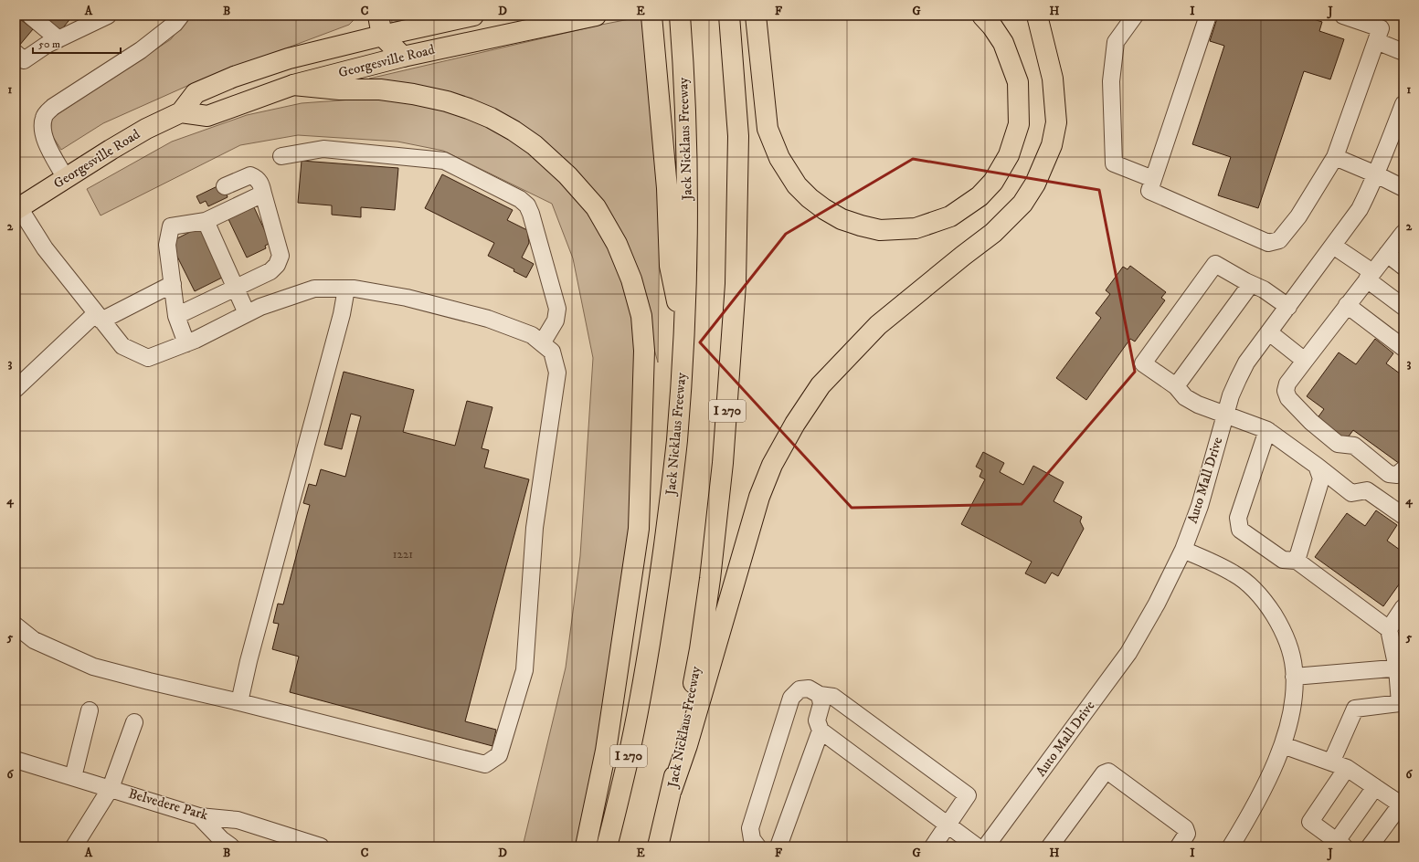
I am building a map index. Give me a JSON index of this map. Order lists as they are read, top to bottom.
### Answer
{
  "streets": {
    "main road": ["Georgesville Road", "Jack Nicklaus Freeway", "I 270"],
    "street": ["Auto Mall Drive", "Belvedere Park"]
  },
  "house_numbers": ["1221"],
  "scale_bar": "50 m",
  "grid": {
    "columns": [
      "A",
      "B",
      "C",
      "D",
      "E",
      "F",
      "G",
      "H",
      "I",
      "J"
    ],
    "rows": [
      "1",
      "2",
      "3",
      "4",
      "5",
      "6"
    ]
  }
}
